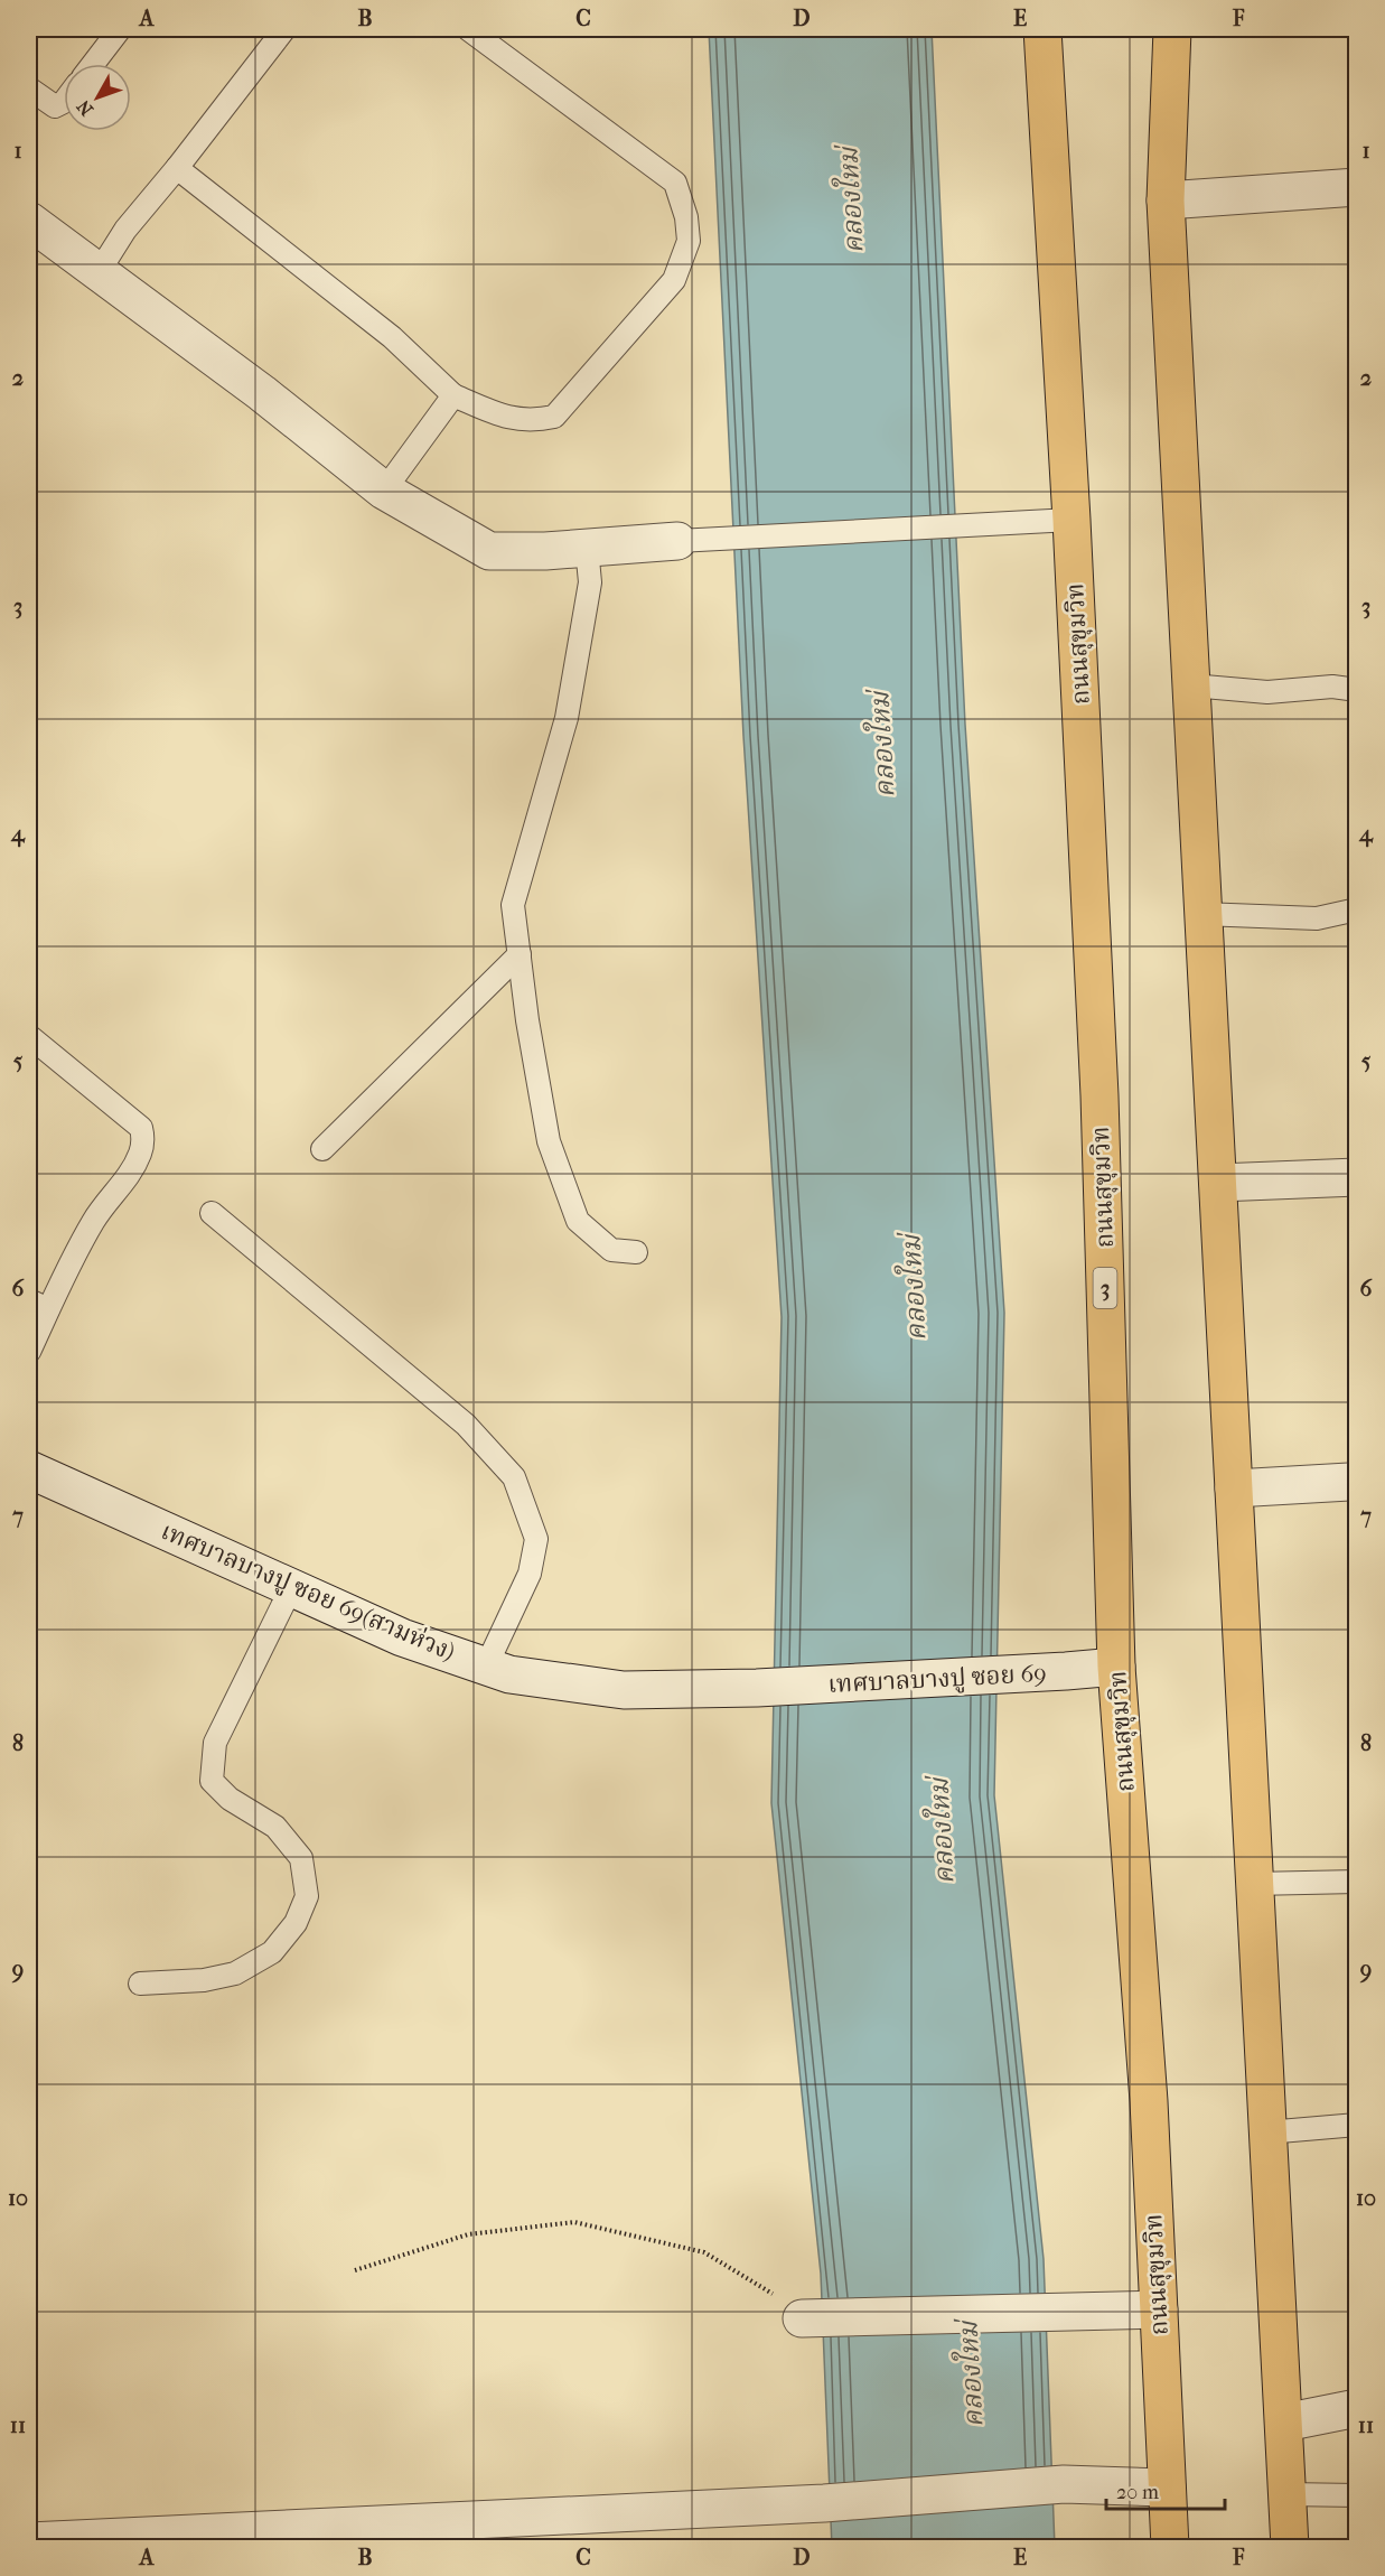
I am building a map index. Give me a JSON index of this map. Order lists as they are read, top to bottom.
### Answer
{
  "streets": {
    "highway": ["ถนนสุขุมวิท", "3"],
    "street": ["เทศบาลบางปู ซอย 69(สามห่วง)", "เทศบาลบางปู ซอย 69"]
  },
  "crossings": [
    ["ถนนสุขุมวิท", "เทศบาลบางปู ซอย 69"],
    ["เทศบาลบางปู ซอย 69(สามห่วง)", "เทศบาลบางปู ซอย 69"]
  ],
  "water": ["คลองใหม่"],
  "scale_bar": "20 m",
  "north": "bottom left",
  "grid": {
    "columns": [
      "A",
      "B",
      "C",
      "D",
      "E",
      "F"
    ],
    "rows": [
      "1",
      "2",
      "3",
      "4",
      "5",
      "6",
      "7",
      "8",
      "9",
      "10",
      "11"
    ]
  }
}
